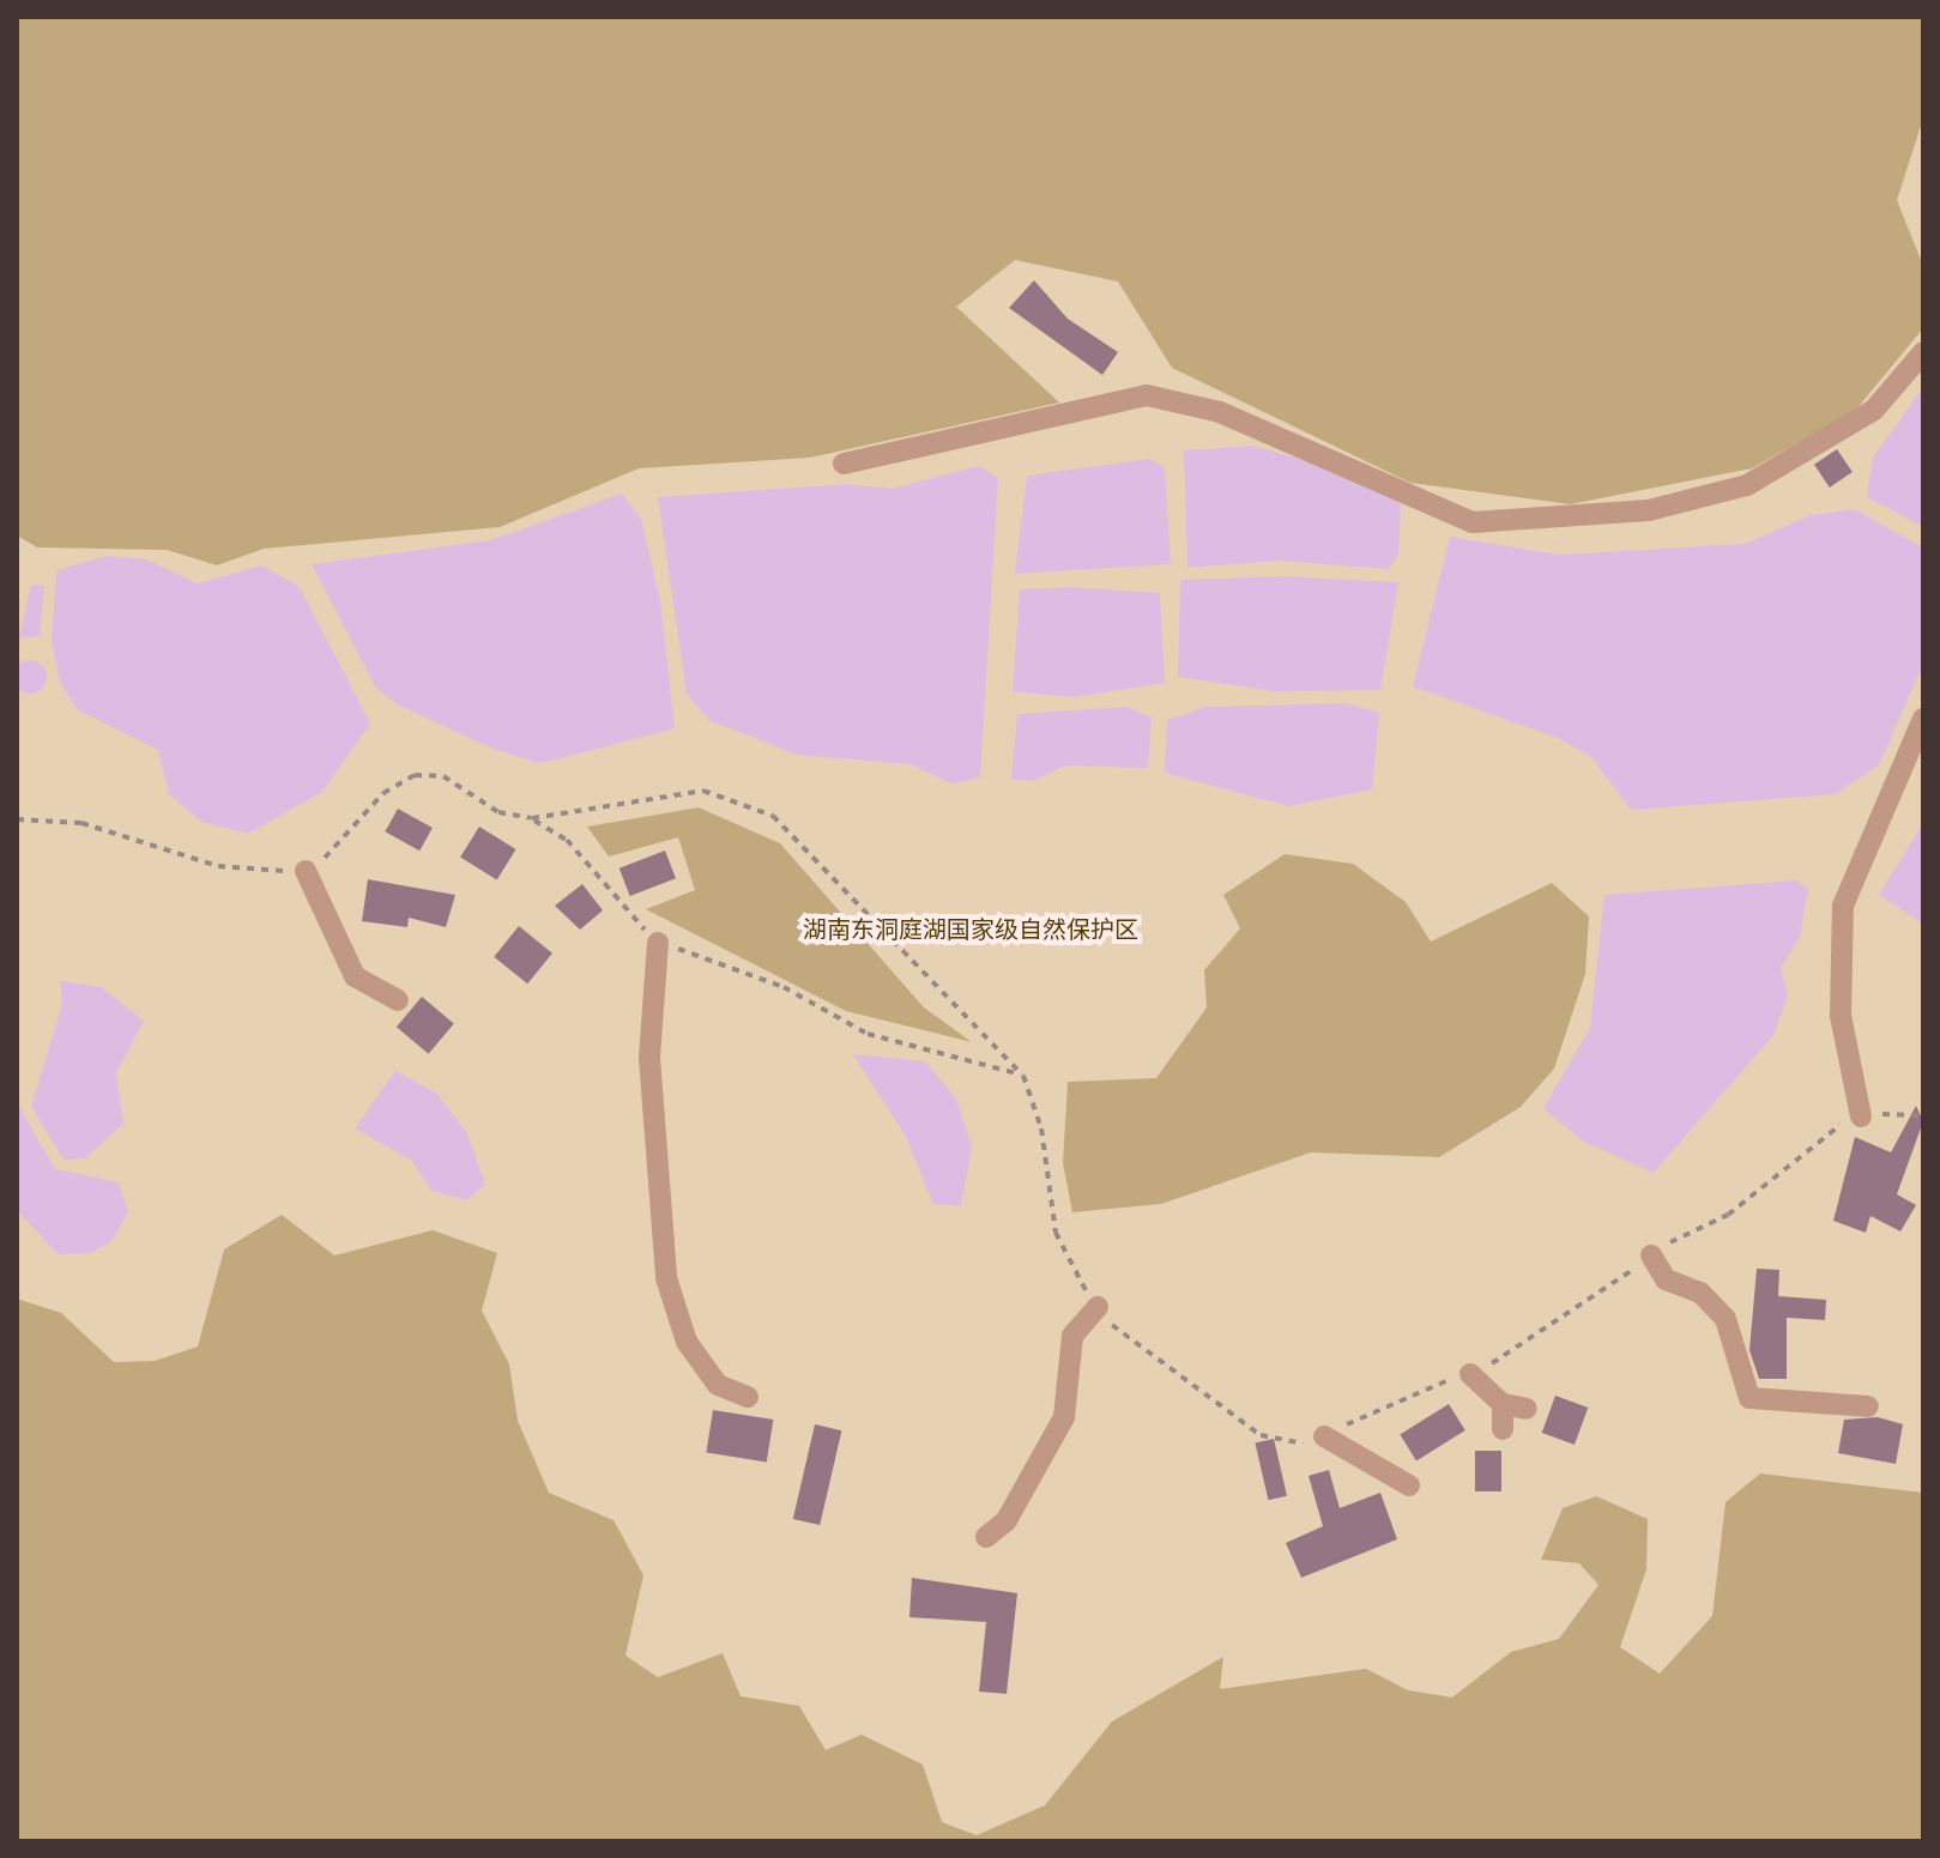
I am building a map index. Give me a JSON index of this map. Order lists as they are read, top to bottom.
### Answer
{
  "parks": ["湖南东洞庭湖国家级自然保护区"]
}
